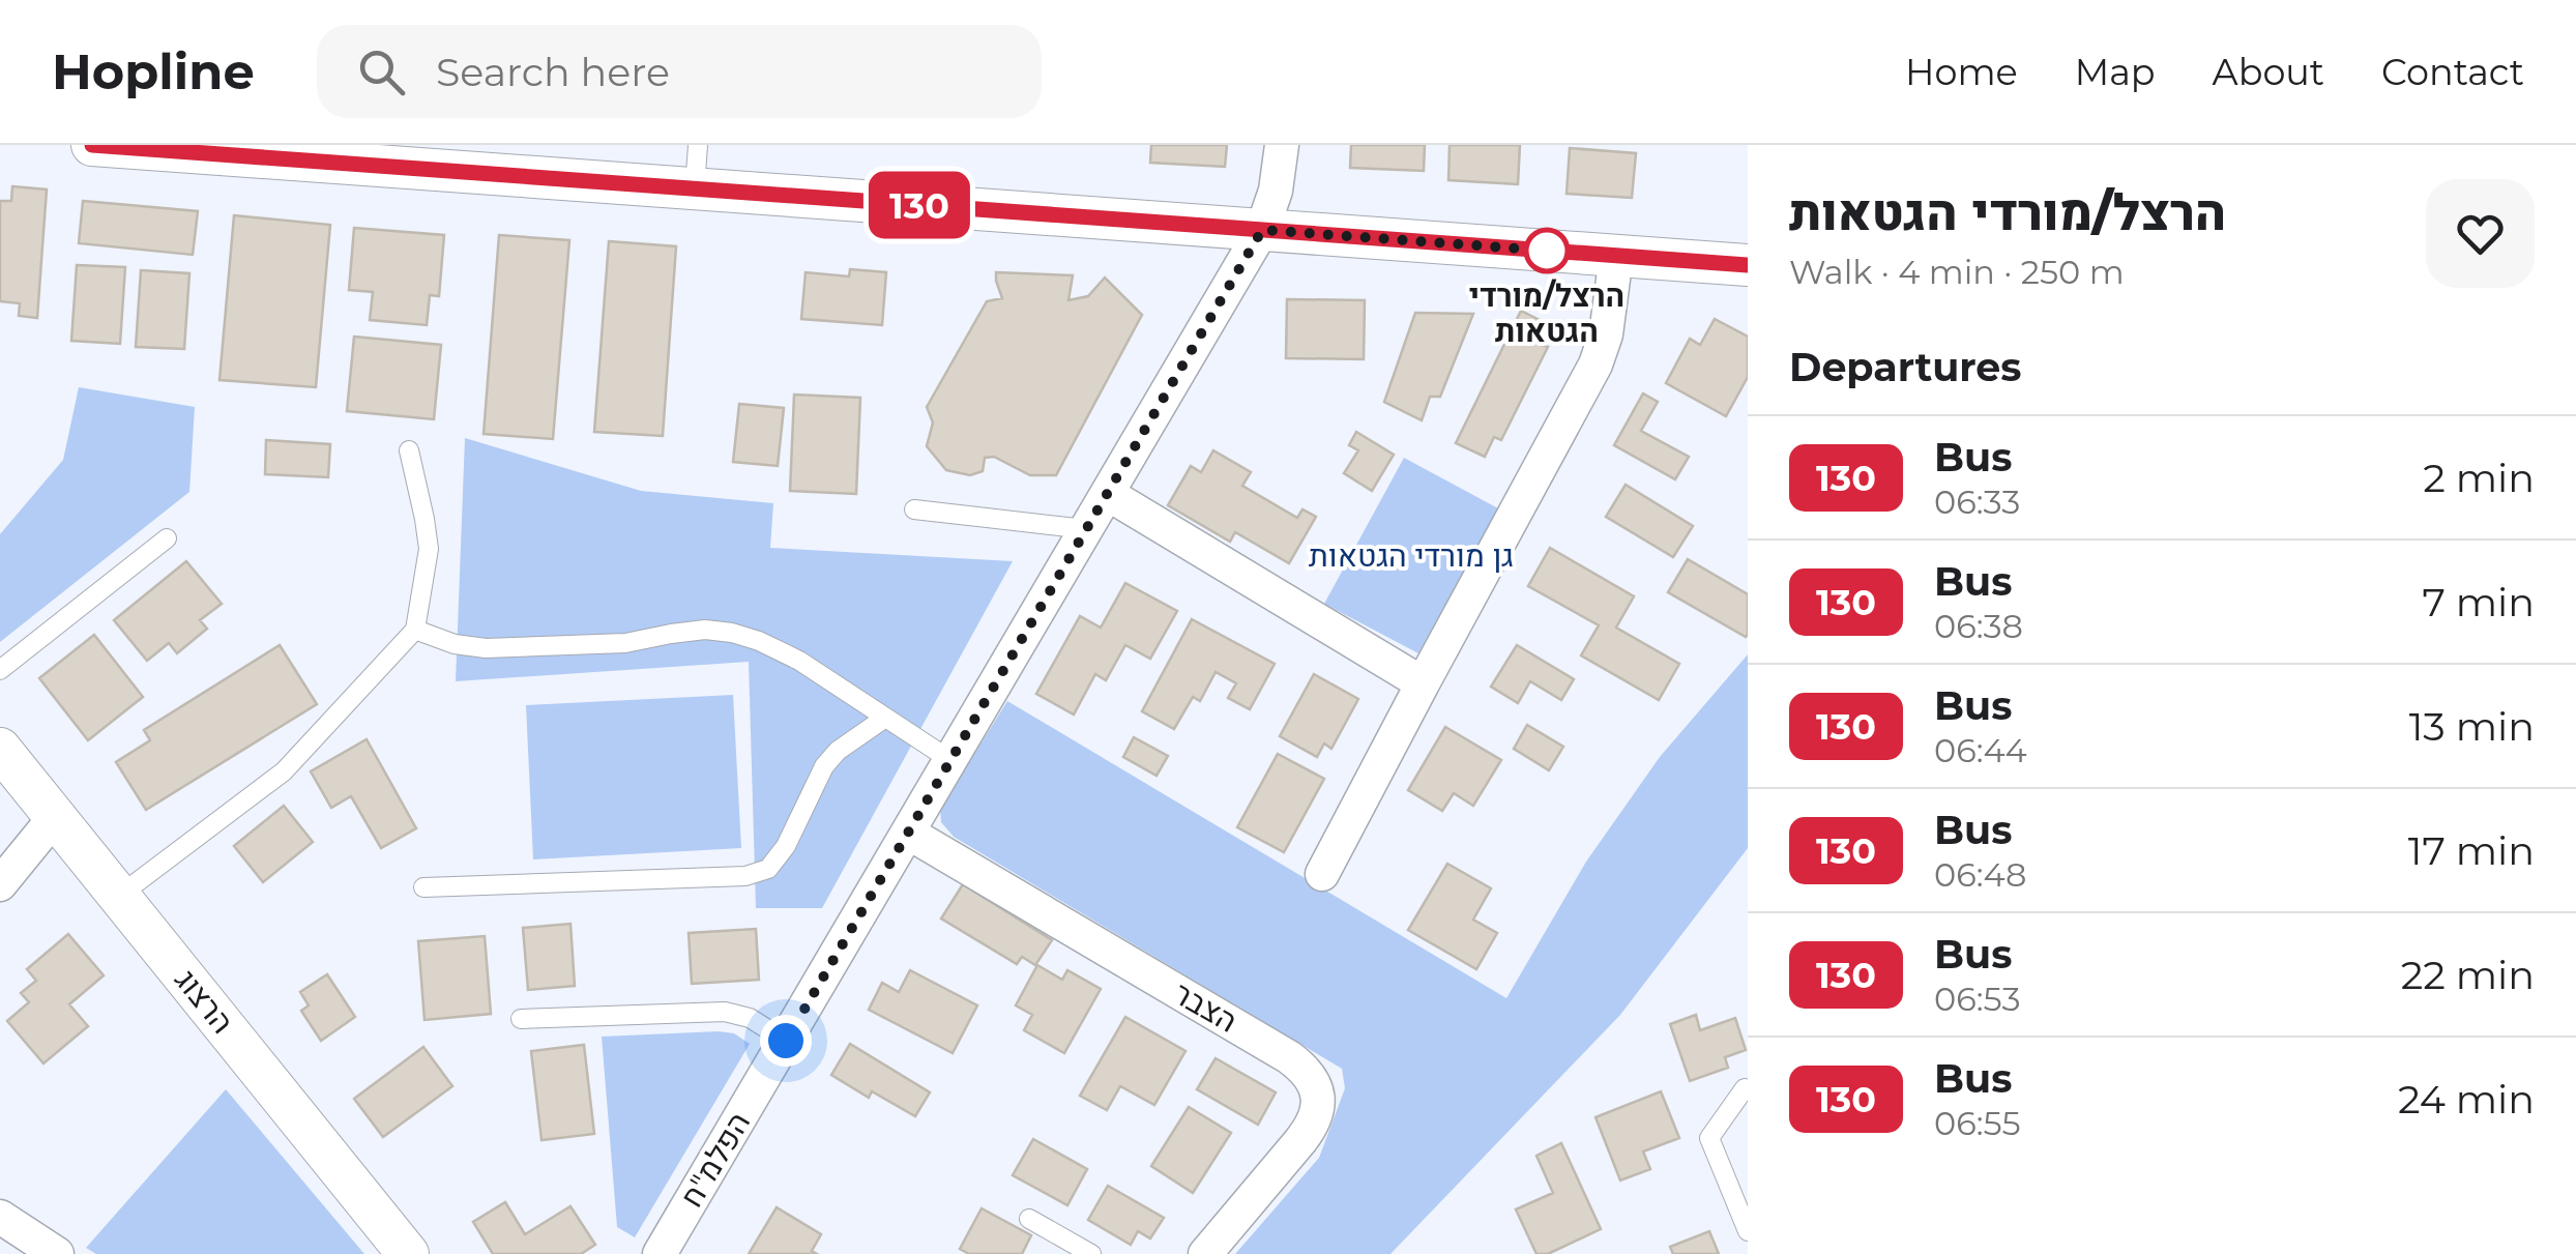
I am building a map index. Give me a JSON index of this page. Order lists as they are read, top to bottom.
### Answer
{
  "streets": {
    "street": ["הרצוג", "הצבר", "הפלמ\"ח"]
  },
  "crossings": [
    ["הצבר", "הפלמ\"ח"]
  ],
  "parks": ["גן מורדי הגטאות"],
  "places": ["הרצל/מורדי הגטאות"],
  "lines": ["bus line 130"],
  "page": {
    "header": "Hopline",
    "search": "Search here",
    "nav": [
      "Home",
      "Map",
      "About",
      "Contact"
    ],
    "on_map": "130",
    "heading": [
      ["הרצל/מורדי הגטאות", "Walk · 4 min · 250 m"],
      "Departures"
    ],
    "list": [
      {
        "mark": "130",
        "name": "Bus",
        "note": "06:33",
        "value": "2 min"
      },
      {
        "mark": "130",
        "name": "Bus",
        "note": "06:38",
        "value": "7 min"
      },
      {
        "mark": "130",
        "name": "Bus",
        "note": "06:44",
        "value": "13 min"
      },
      {
        "mark": "130",
        "name": "Bus",
        "note": "06:48",
        "value": "17 min"
      },
      {
        "mark": "130",
        "name": "Bus",
        "note": "06:53",
        "value": "22 min"
      },
      {
        "mark": "130",
        "name": "Bus",
        "note": "06:55",
        "value": "24 min"
      }
    ]
  }
}
